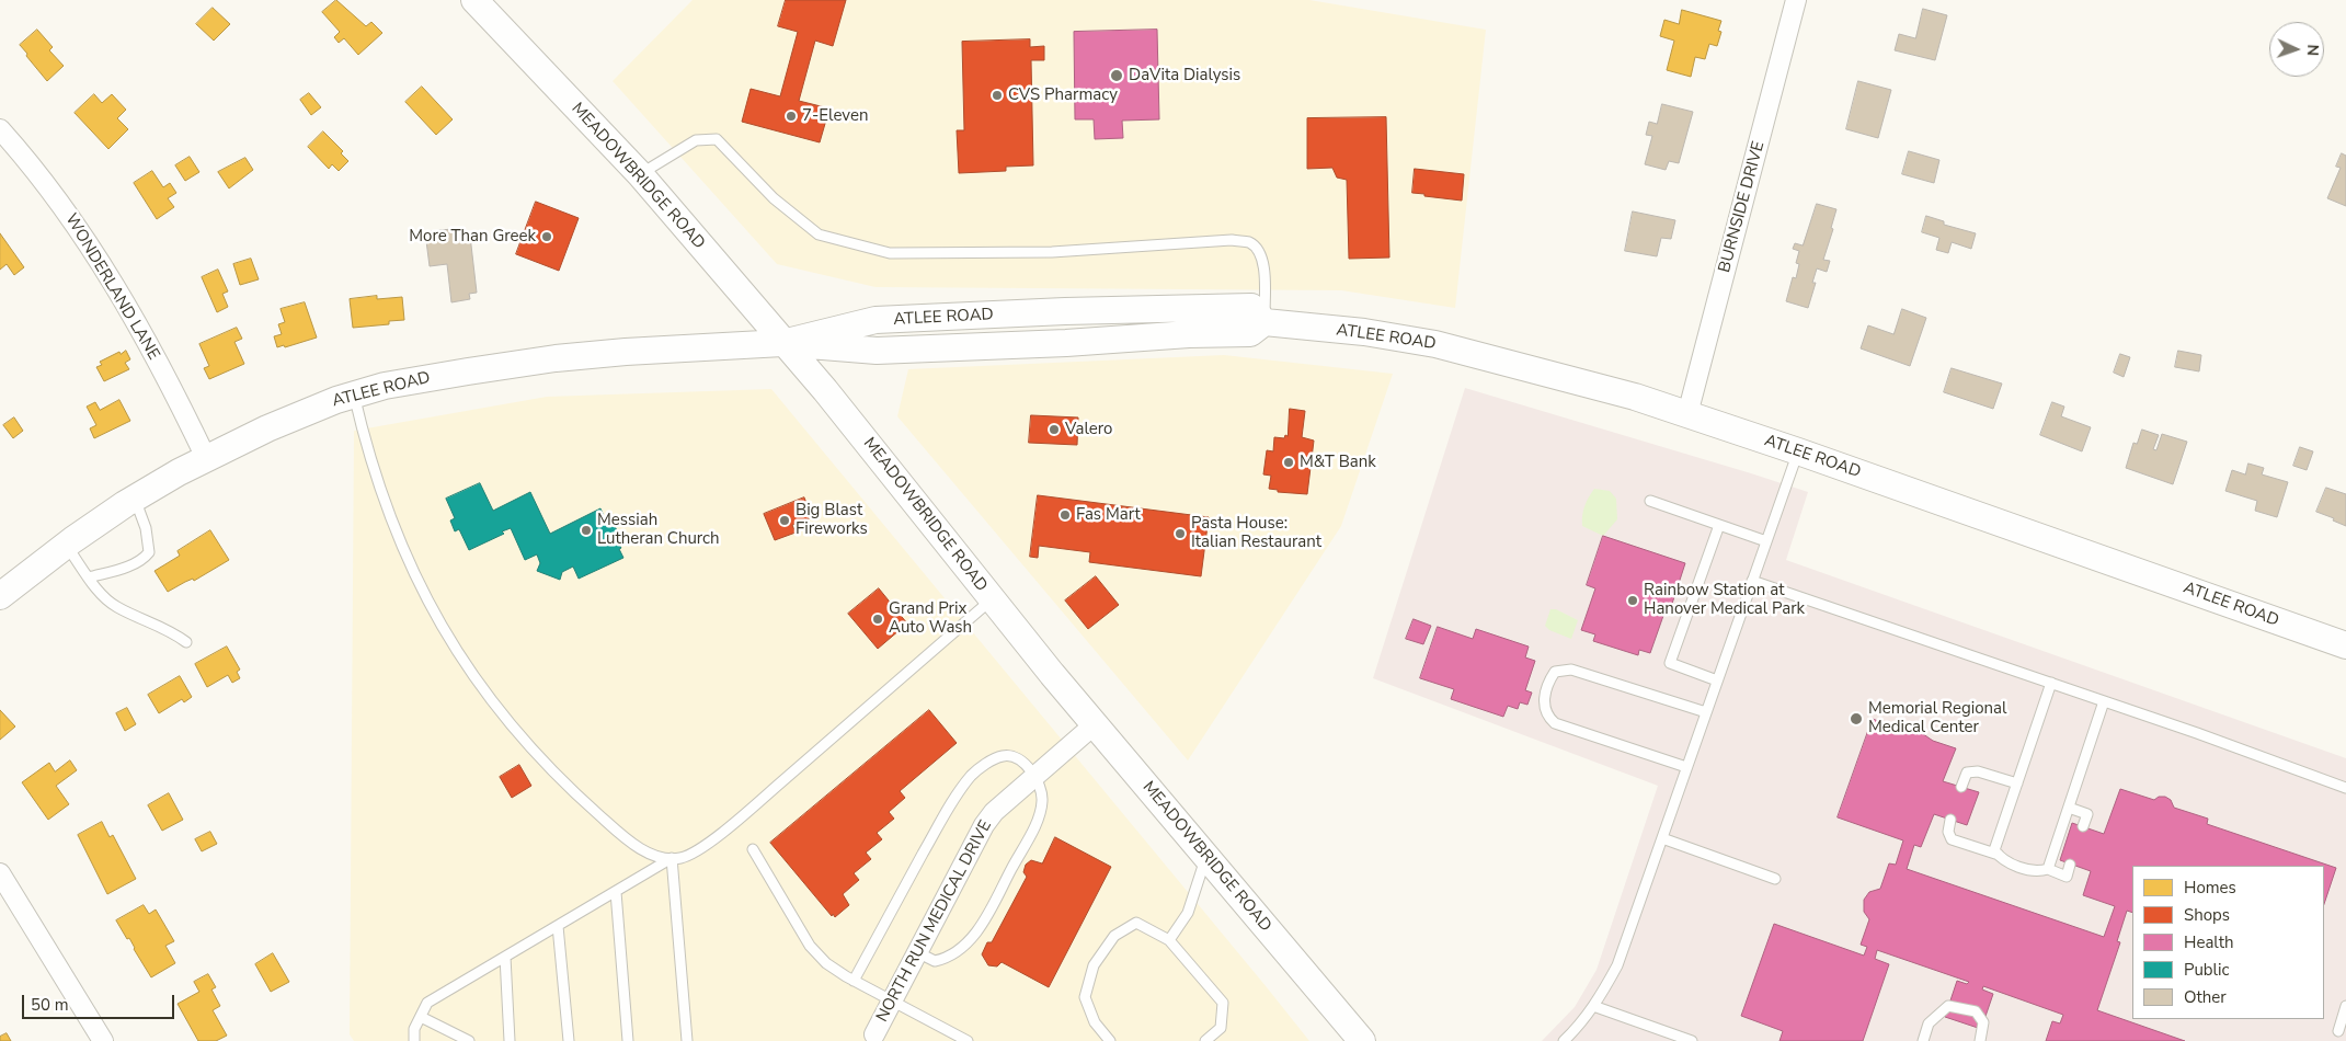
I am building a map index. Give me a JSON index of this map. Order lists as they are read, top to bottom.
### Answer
{
  "streets": {
    "main road": ["MEADOWBRIDGE ROAD", "ATLEE ROAD"],
    "street": ["BURNSIDE DRIVE", "WONDERLAND LANE", "NORTH RUN MEDICAL DRIVE"]
  },
  "crossings": [
    ["MEADOWBRIDGE ROAD", "ATLEE ROAD"],
    ["MEADOWBRIDGE ROAD", "NORTH RUN MEDICAL DRIVE"],
    ["BURNSIDE DRIVE", "ATLEE ROAD"],
    ["WONDERLAND LANE", "ATLEE ROAD"]
  ],
  "places": [
    "DaVita Dialysis",
    "CVS Pharmacy",
    "7-Eleven",
    "More Than Greek",
    "Valero",
    "M&T Bank",
    "Fas Mart",
    "Big Blast Fireworks",
    "Messiah Lutheran Church",
    "Pasta House: Italian Restaurant",
    "Rainbow Station at Hanover Medical Park",
    "Grand Prix Auto Wash",
    "Memorial Regional Medical Center"
  ],
  "legend": [
    "Homes",
    "Shops",
    "Health",
    "Public",
    "Other"
  ],
  "scale_bar": "50 m",
  "north": "right"
}
